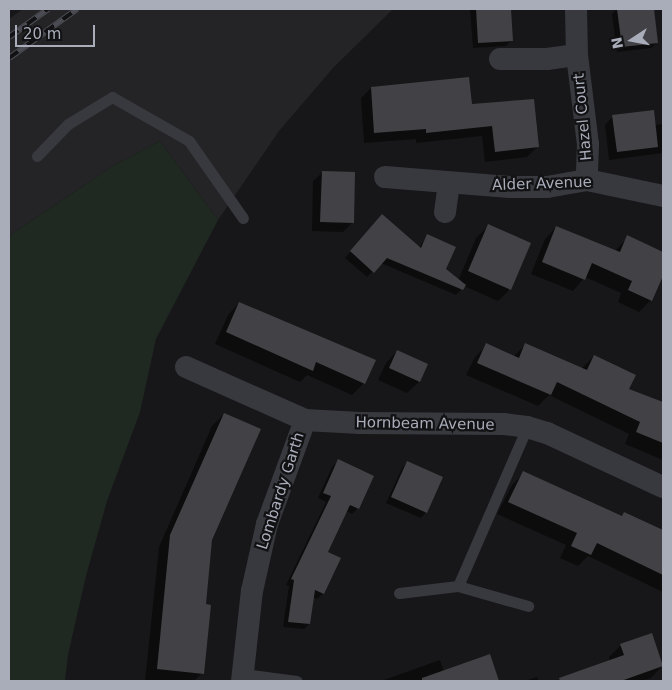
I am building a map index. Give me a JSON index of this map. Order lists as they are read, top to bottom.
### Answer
{
  "streets": {
    "street": [
      "Hazel Court",
      "Alder Avenue",
      "Hornbeam Avenue",
      "Lombardy Garth"
    ]
  },
  "crossings": [
    ["Hazel Court", "Alder Avenue"],
    ["Hornbeam Avenue", "Lombardy Garth"]
  ],
  "scale_bar": "20 m",
  "north": "left"
}
